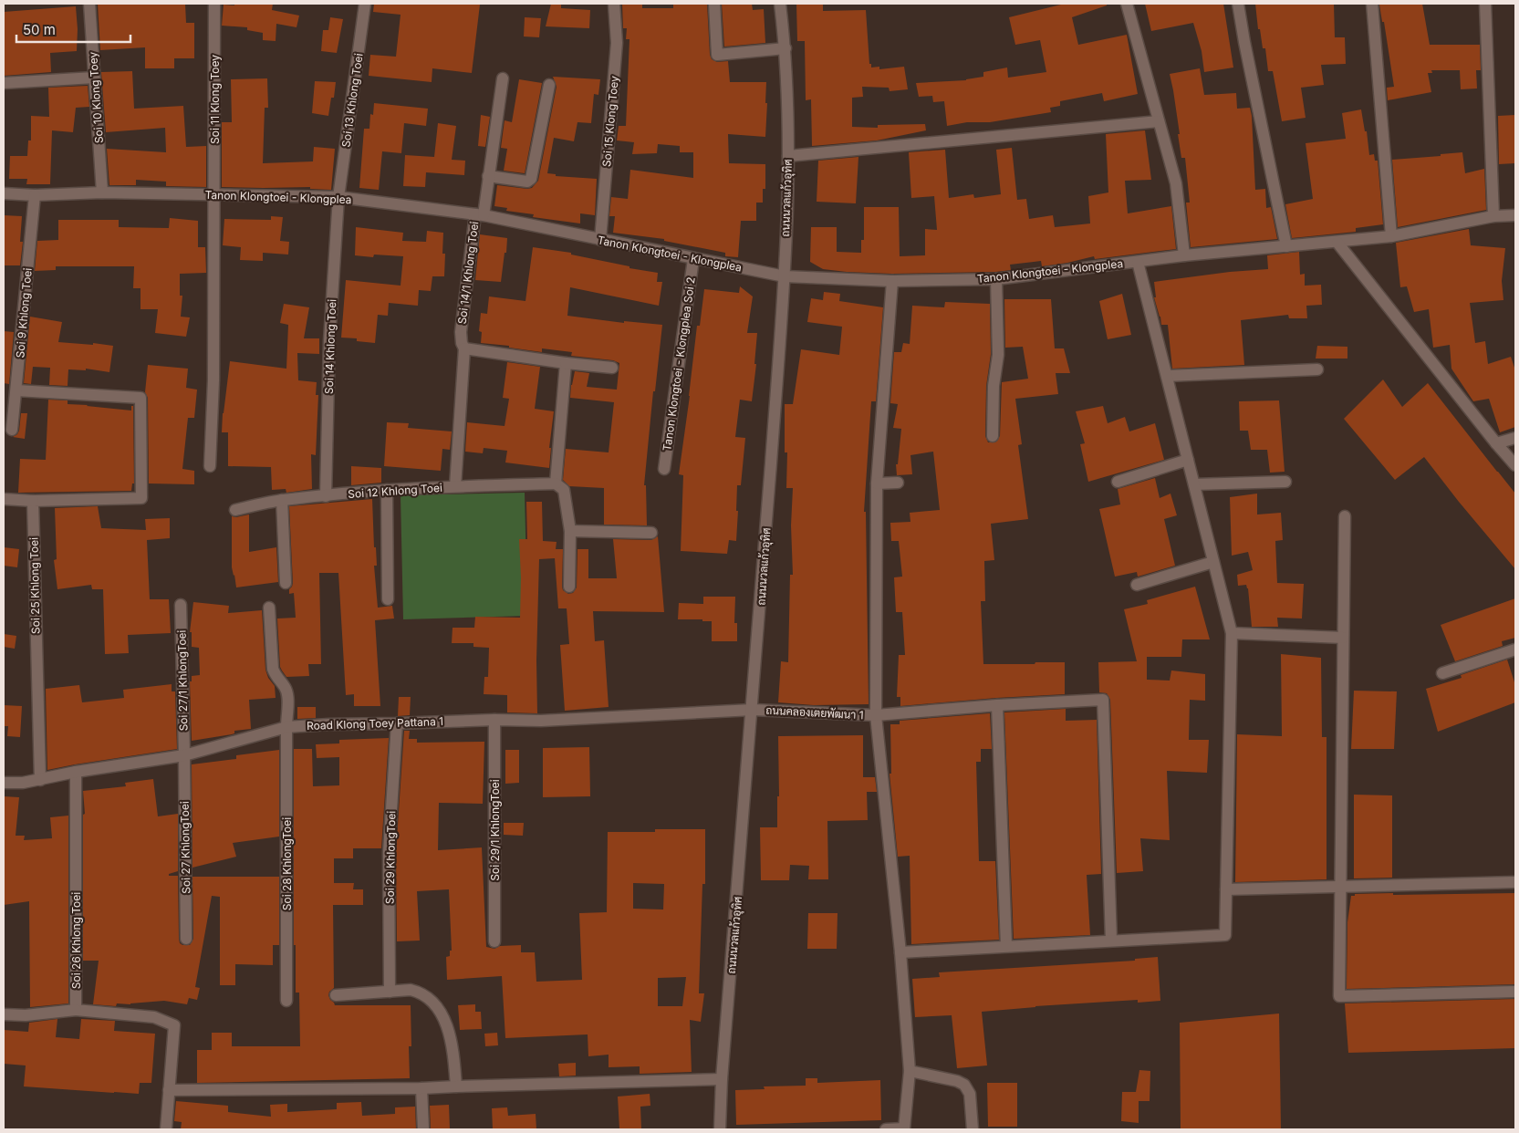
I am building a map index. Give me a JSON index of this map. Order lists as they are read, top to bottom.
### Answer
{
  "streets": {
    "street": [
      "Soi 10 Klong Toey",
      "Soi 11 Klong Toey",
      "Soi 13 Khlong Toei",
      "Soi 15 Klong Toey",
      "Tanon Klongtoei - Klongplea",
      "ถนนนวลแก้วอุทิศ",
      "Soi 14/1 Khlong Toei",
      "Soi 9 Khlong Toei",
      "Soi 14 Khlong Toei",
      "Tanon Klongtoei - Klongplea Soi 2",
      "Soi 12 Khlong Toei",
      "Soi 25 Khlong Toei",
      "Soi 27/1 KhlongToei",
      "ถนนคลองเตยพัฒนา 1",
      "Road Klong Toey Pattana 1",
      "Soi 29/1 KhlongToei",
      "Soi 27 KhlongToei",
      "Soi 29 KhlongToei",
      "Soi 28 KhlongToei",
      "Soi 26 Khlong Toei"
    ]
  },
  "crossings": [
    ["Soi 10 Klong Toey", "Tanon Klongtoei - Klongplea"],
    ["Soi 11 Klong Toey", "Tanon Klongtoei - Klongplea"],
    ["Soi 13 Khlong Toei", "Tanon Klongtoei - Klongplea"],
    ["Soi 13 Khlong Toei", "Soi 14 Khlong Toei"],
    ["Soi 15 Klong Toey", "Tanon Klongtoei - Klongplea"],
    ["Tanon Klongtoei - Klongplea", "ถนนนวลแก้วอุทิศ"],
    ["Tanon Klongtoei - Klongplea", "Soi 14/1 Khlong Toei"],
    ["Tanon Klongtoei - Klongplea", "Soi 9 Khlong Toei"],
    ["Tanon Klongtoei - Klongplea", "Soi 14 Khlong Toei"],
    ["Tanon Klongtoei - Klongplea", "Tanon Klongtoei - Klongplea Soi 2"],
    ["ถนนนวลแก้วอุทิศ", "ถนนคลองเตยพัฒนา 1"],
    ["ถนนนวลแก้วอุทิศ", "Road Klong Toey Pattana 1"],
    ["Soi 14/1 Khlong Toei", "Soi 12 Khlong Toei"],
    ["Soi 14 Khlong Toei", "Soi 12 Khlong Toei"],
    ["Soi 25 Khlong Toei", "Road Klong Toey Pattana 1"],
    ["Soi 27/1 KhlongToei", "Road Klong Toey Pattana 1"],
    ["Soi 27/1 KhlongToei", "Soi 27 KhlongToei"],
    ["ถนนคลองเตยพัฒนา 1", "Road Klong Toey Pattana 1"],
    ["Road Klong Toey Pattana 1", "Soi 29/1 KhlongToei"],
    ["Road Klong Toey Pattana 1", "Soi 27 KhlongToei"],
    ["Road Klong Toey Pattana 1", "Soi 29 KhlongToei"],
    ["Road Klong Toey Pattana 1", "Soi 28 KhlongToei"],
    ["Road Klong Toey Pattana 1", "Soi 26 Khlong Toei"]
  ],
  "scale_bar": "50 m"
}
